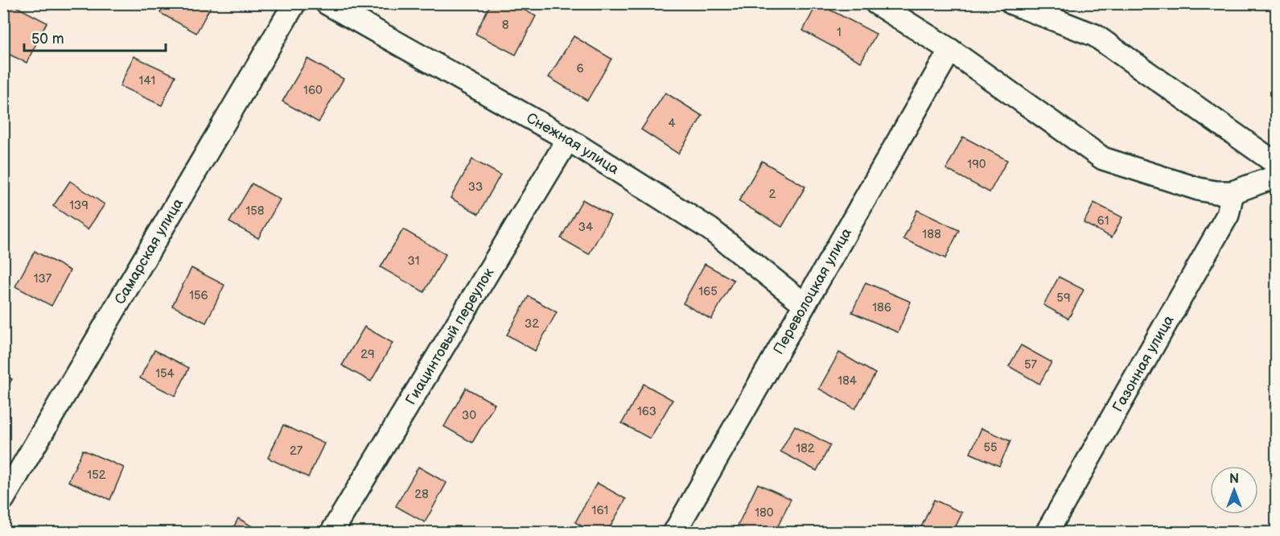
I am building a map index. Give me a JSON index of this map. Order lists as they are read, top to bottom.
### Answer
{
  "streets": {
    "street": [
      "Снежная улица",
      "Самарская улица",
      "Переволоцкая улица",
      "Гиацинтовый переулок",
      "Газонная улица"
    ]
  },
  "crossings": [
    ["Снежная улица", "Переволоцкая улица"],
    ["Снежная улица", "Гиацинтовый переулок"]
  ],
  "house_numbers": [
    "8",
    "1",
    "6",
    "141",
    "160",
    "4",
    "190",
    "33",
    "2",
    "139",
    "158",
    "61",
    "34",
    "188",
    "31",
    "137",
    "165",
    "156",
    "59",
    "186",
    "32",
    "29",
    "57",
    "154",
    "184",
    "163",
    "30",
    "55",
    "182",
    "27",
    "152",
    "28",
    "161",
    "180"
  ],
  "scale_bar": "50 m",
  "north": "top"
}
